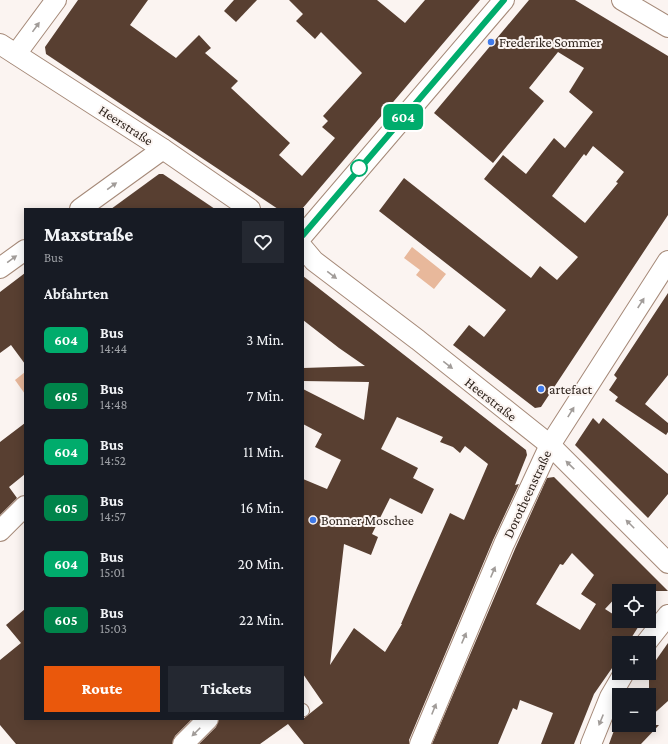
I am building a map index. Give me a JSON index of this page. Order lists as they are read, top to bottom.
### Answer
{
  "streets": {
    "street": ["Heerstraße", "Dorotheenstraße"]
  },
  "crossings": [
    ["Heerstraße", "Dorotheenstraße"]
  ],
  "one_way": ["Dorotheenstraße"],
  "places": ["Frederike Sommer", "artefact", "Bonner Moschee"],
  "lines": ["bus line 604"],
  "page": {
    "on_map": "604",
    "heading": [
      ["Maxstraße", "Bus"],
      "Abfahrten"
    ],
    "list": [
      {
        "mark": "604",
        "name": "Bus",
        "note": "14:44",
        "value": "3 Min."
      },
      {
        "mark": "605",
        "name": "Bus",
        "note": "14:48",
        "value": "7 Min."
      },
      {
        "mark": "604",
        "name": "Bus",
        "note": "14:52",
        "value": "11 Min."
      },
      {
        "mark": "605",
        "name": "Bus",
        "note": "14:57",
        "value": "16 Min."
      },
      {
        "mark": "604",
        "name": "Bus",
        "note": "15:01",
        "value": "20 Min."
      },
      {
        "mark": "605",
        "name": "Bus",
        "note": "15:03",
        "value": "22 Min."
      }
    ],
    "map_buttons": ["+", "−"],
    "buttons": ["Route", "Tickets"]
  }
}
